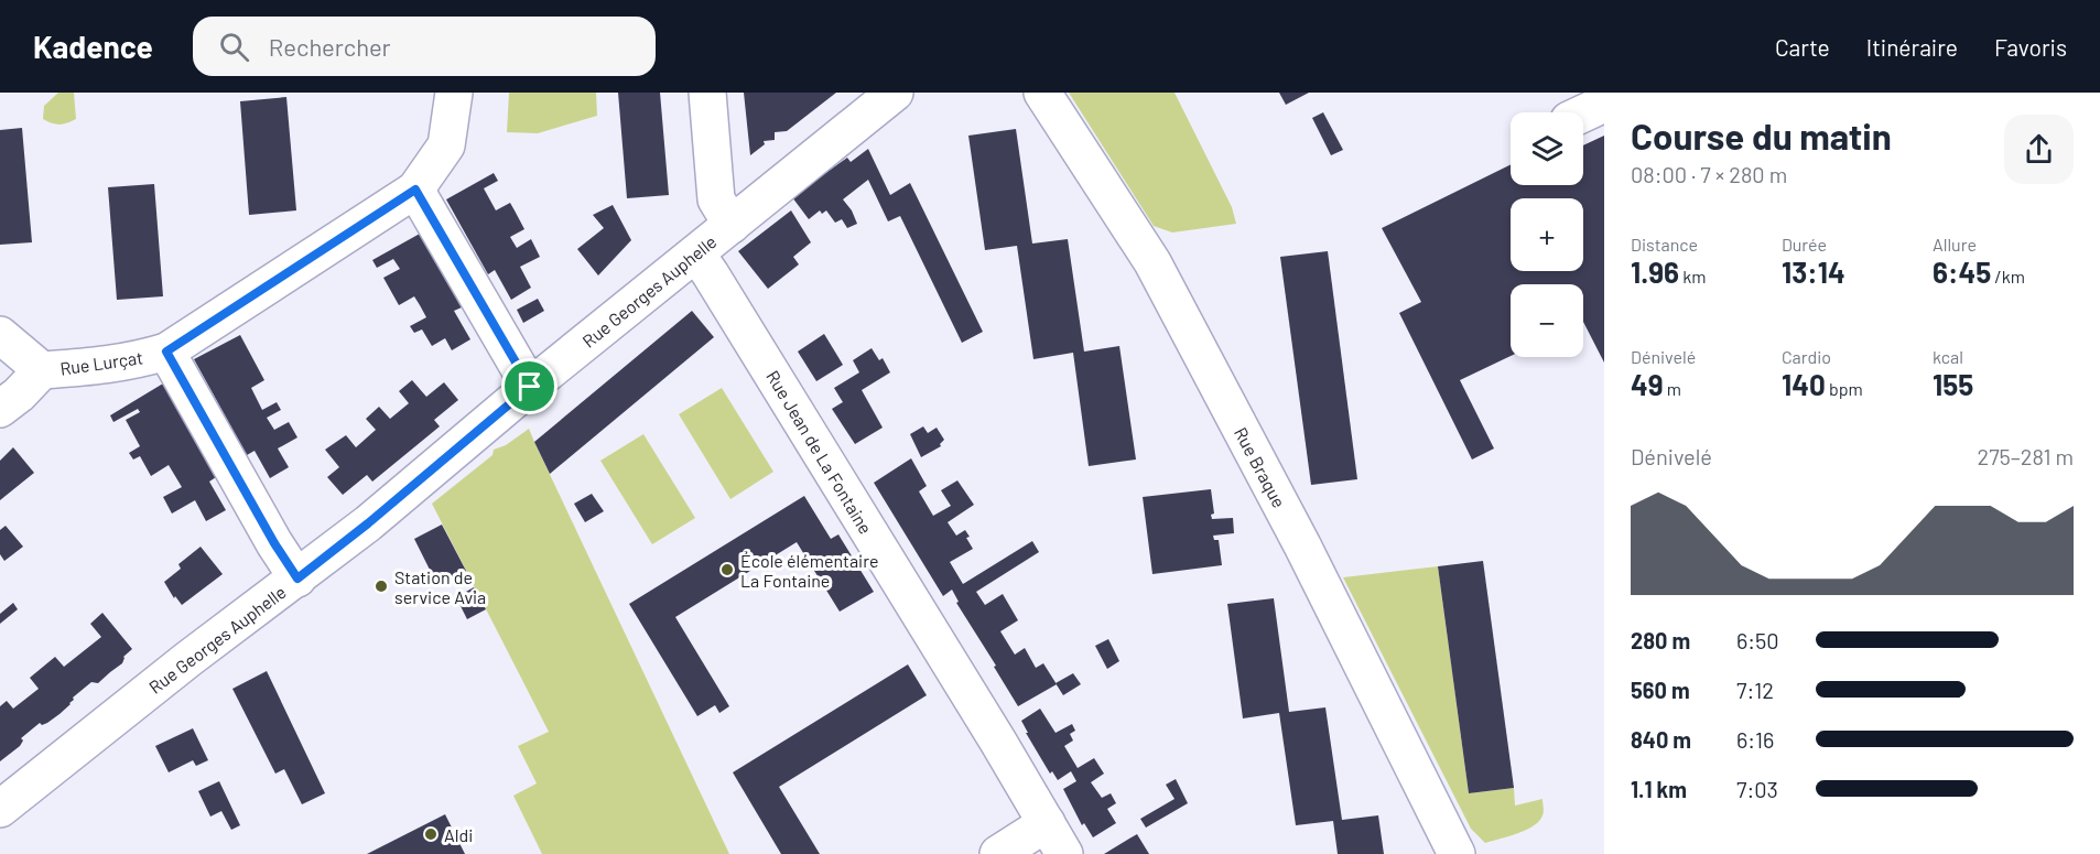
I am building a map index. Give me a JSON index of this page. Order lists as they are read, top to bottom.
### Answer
{
  "streets": {
    "street": [
      "Rue Georges Auphelle",
      "Rue Lurçat",
      "Rue Jean de La Fontaine",
      "Rue Braque"
    ]
  },
  "crossings": [
    ["Rue Georges Auphelle", "Rue Jean de La Fontaine"]
  ],
  "places": ["École élémentaire La Fontaine", "Station de service Avia", "Aldi"],
  "page": {
    "header": "Kadence",
    "search": "Rechercher",
    "nav": ["Carte", "Itinéraire", "Favoris"],
    "heading": ["Course du matin", "08:00 · 7 × 280 m"],
    "map_buttons": ["+", "−"],
    "stats": [
      ["Distance", "1.96 km"],
      ["Durée", "13:14"],
      ["Allure", "6:45 /km"],
      ["Dénivelé", "49 m"],
      ["Cardio", "140 bpm"],
      ["kcal", "155"]
    ],
    "chart": ["Dénivelé", "275–281 m"],
    "list": [
      {
        "name": "280 m",
        "note": "6:50"
      },
      {
        "name": "560 m",
        "note": "7:12"
      },
      {
        "name": "840 m",
        "note": "6:16"
      },
      {
        "name": "1.1 km",
        "note": "7:03"
      }
    ]
  }
}
